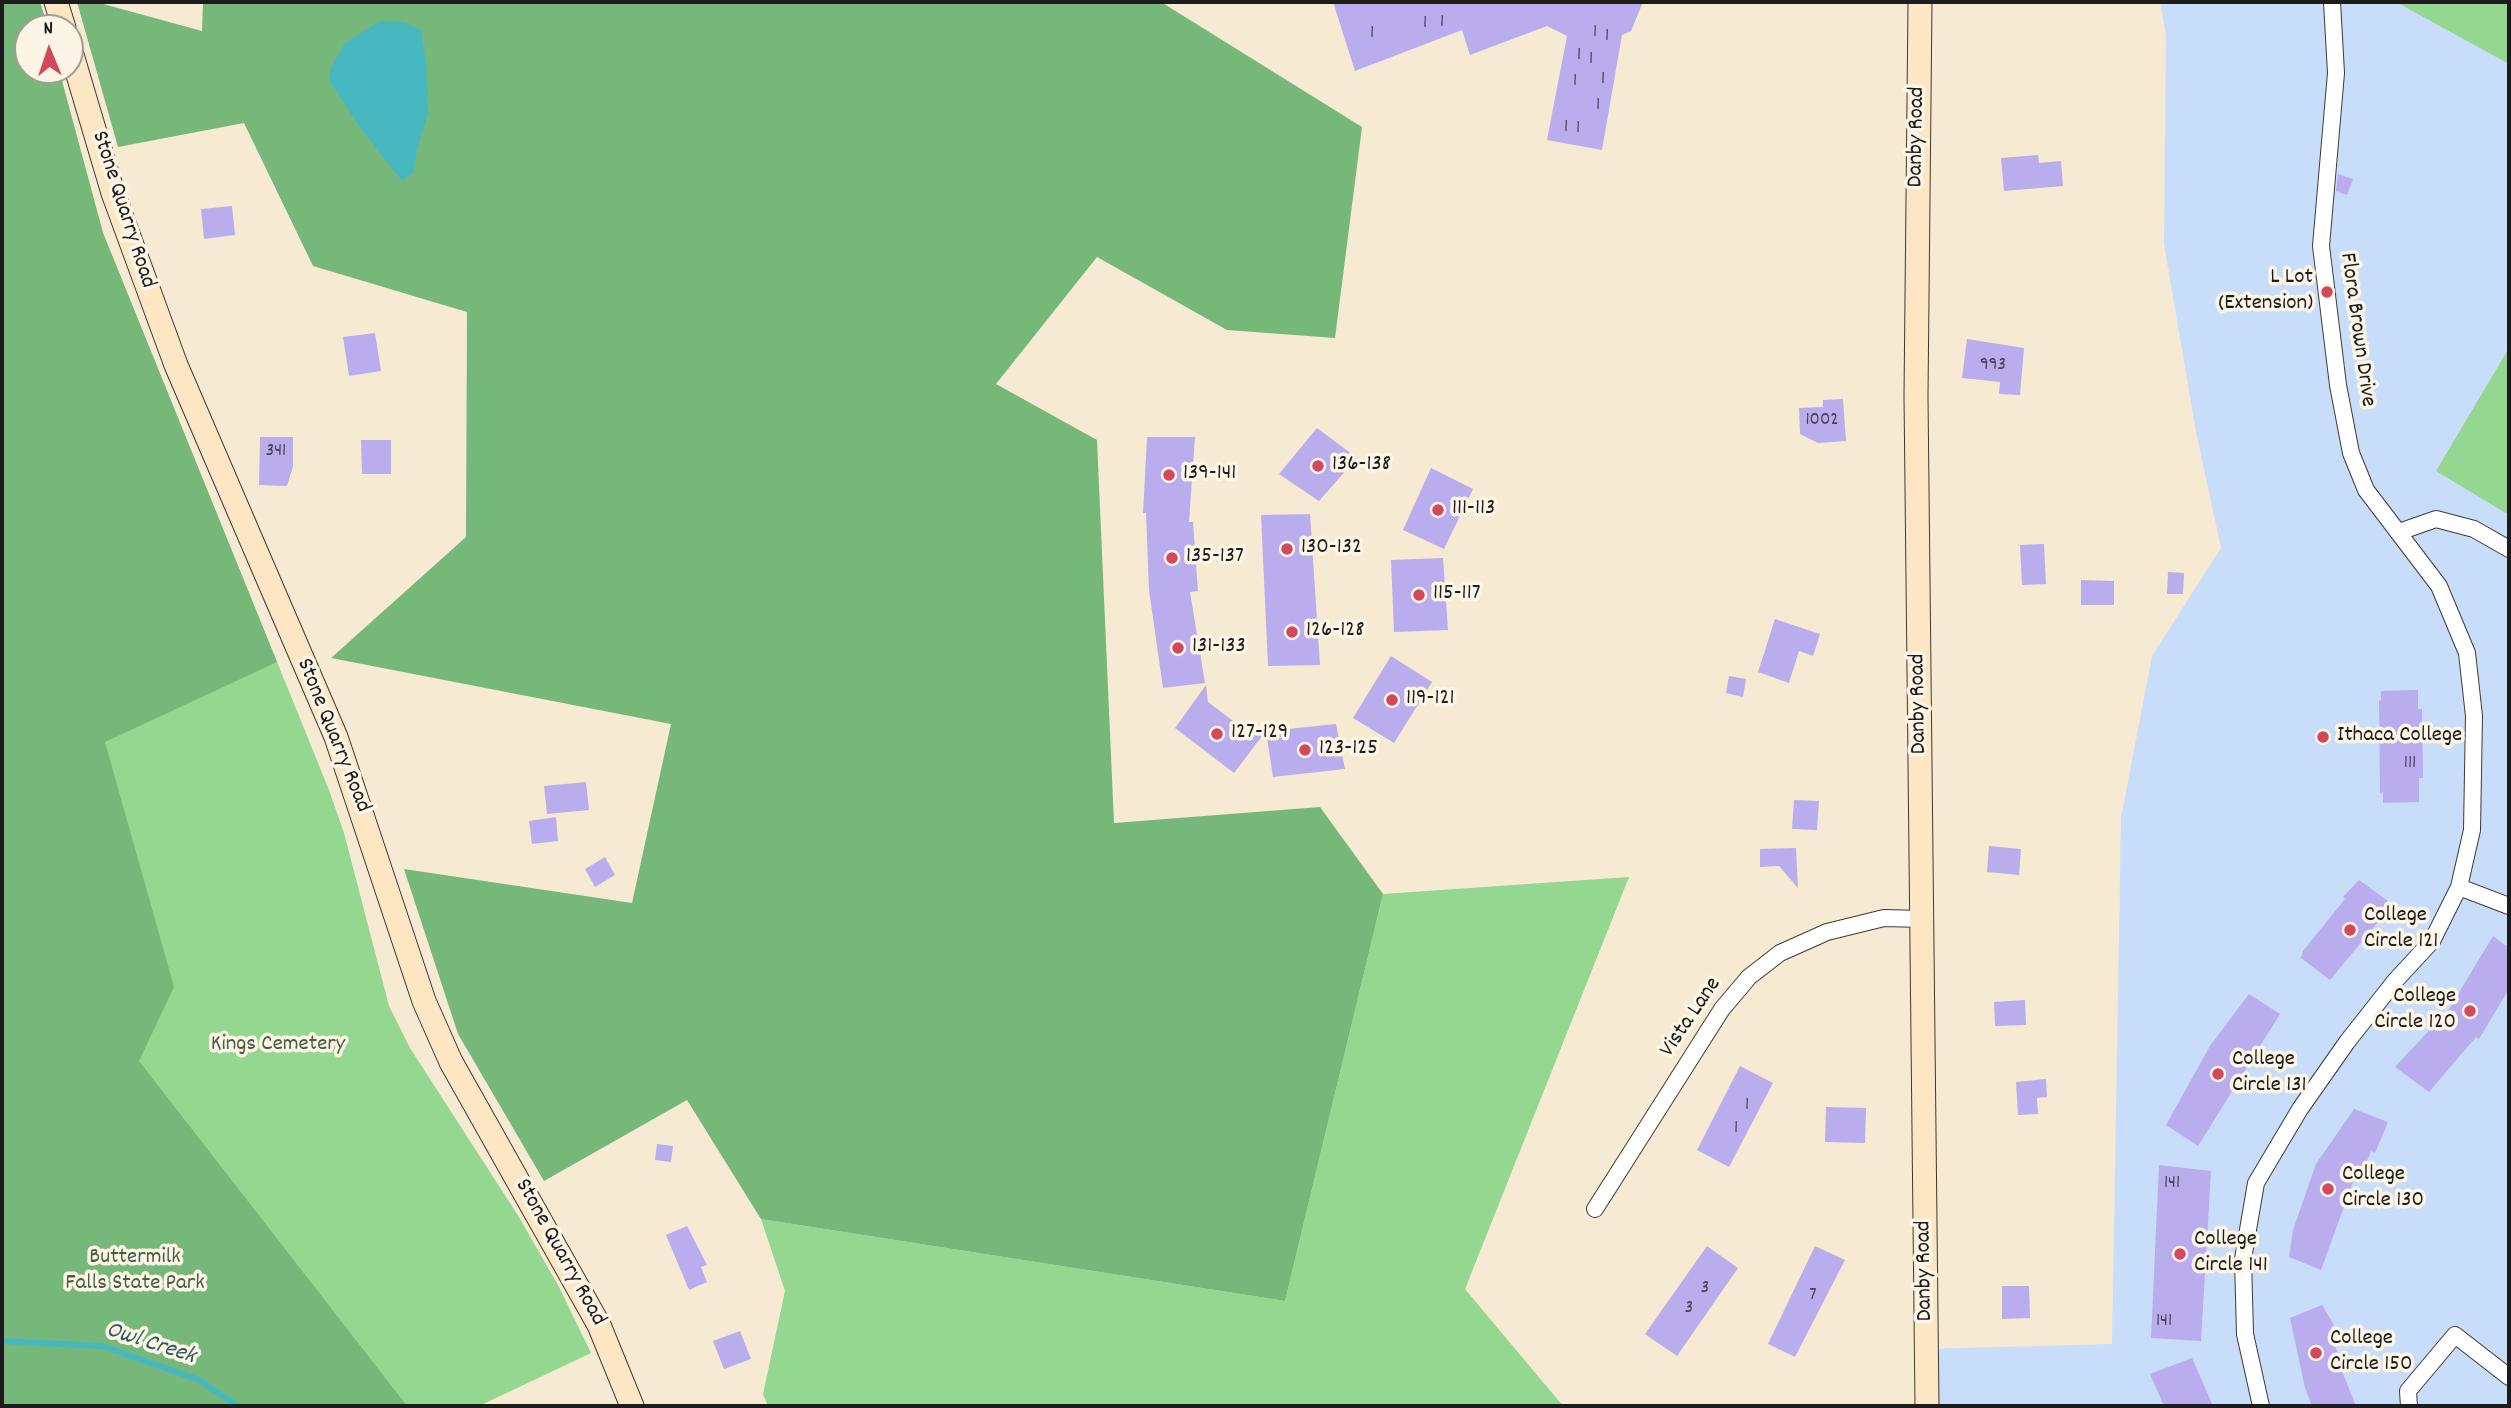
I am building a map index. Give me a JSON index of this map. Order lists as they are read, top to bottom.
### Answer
{
  "streets": {
    "street": [
      "Danby Road",
      "Stone Quarry Road",
      "Flora Brown Drive",
      "Vista Lane"
    ]
  },
  "crossings": [
    ["Danby Road", "Vista Lane"]
  ],
  "water": ["Owl Creek"],
  "parks": ["Kings Cemetery", "Buttermilk Falls State Park"],
  "places": [
    "L Lot (Extension)",
    "136-138",
    "139-141",
    "111-113",
    "130-132",
    "135-137",
    "115-117",
    "126-128",
    "131-133",
    "119-121",
    "127-129",
    "Ithaca College",
    "123-125",
    "College Circle 121",
    "College Circle 120",
    "College Circle 131",
    "College Circle 130",
    "College Circle 141",
    "College Circle 150"
  ],
  "house_numbers": [
    "1",
    "1",
    "1",
    "1",
    "1",
    "1",
    "1",
    "1",
    "1",
    "1",
    "1",
    "1",
    "993",
    "1002",
    "341",
    "111",
    "1",
    "1",
    "141",
    "3",
    "7",
    "3",
    "141"
  ],
  "north": "top"
}
